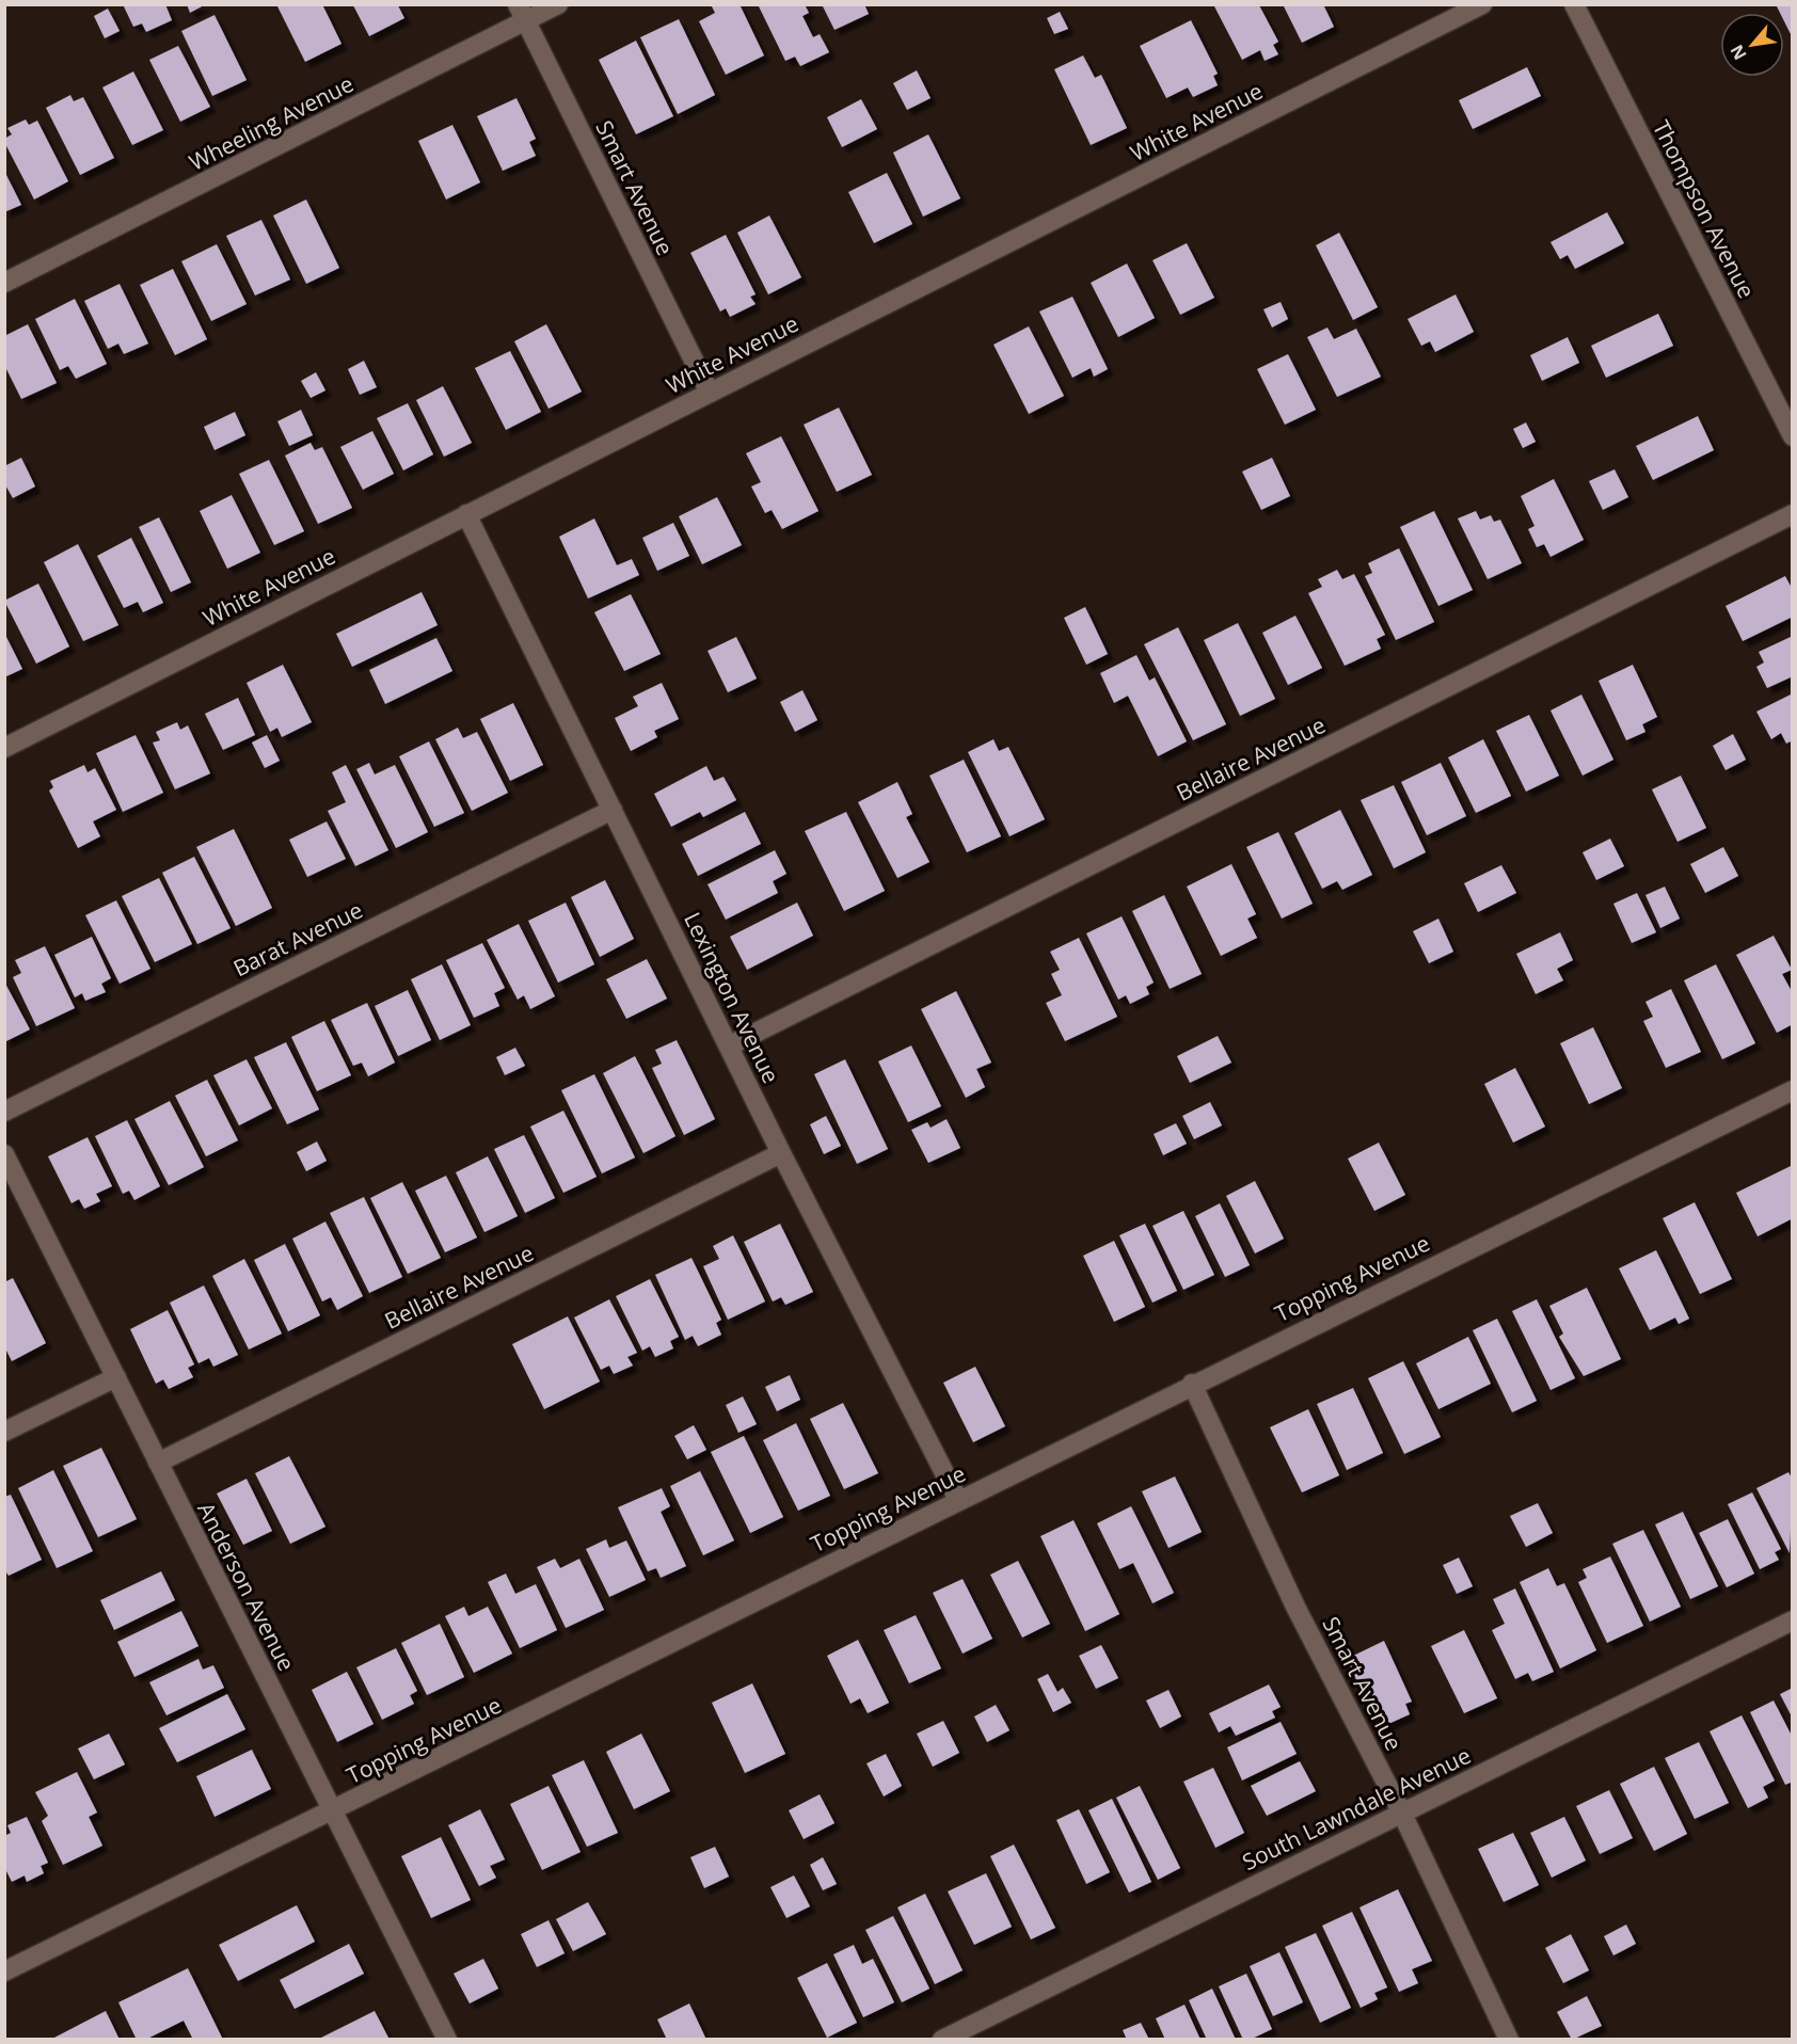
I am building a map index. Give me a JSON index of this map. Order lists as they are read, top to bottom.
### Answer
{
  "streets": {
    "street": [
      "White Avenue",
      "Wheeling Avenue",
      "Smart Avenue",
      "Thompson Avenue",
      "Bellaire Avenue",
      "Barat Avenue",
      "Lexington Avenue",
      "Topping Avenue",
      "Anderson Avenue",
      "South Lawndale Avenue"
    ]
  },
  "crossings": [
    ["White Avenue", "Smart Avenue"],
    ["White Avenue", "Lexington Avenue"],
    ["Wheeling Avenue", "Smart Avenue"],
    ["Smart Avenue", "Topping Avenue"],
    ["Smart Avenue", "South Lawndale Avenue"],
    ["Bellaire Avenue", "Lexington Avenue"],
    ["Bellaire Avenue", "Anderson Avenue"],
    ["Barat Avenue", "Lexington Avenue"],
    ["Lexington Avenue", "Topping Avenue"],
    ["Topping Avenue", "Anderson Avenue"]
  ],
  "north": "bottom left"
}
